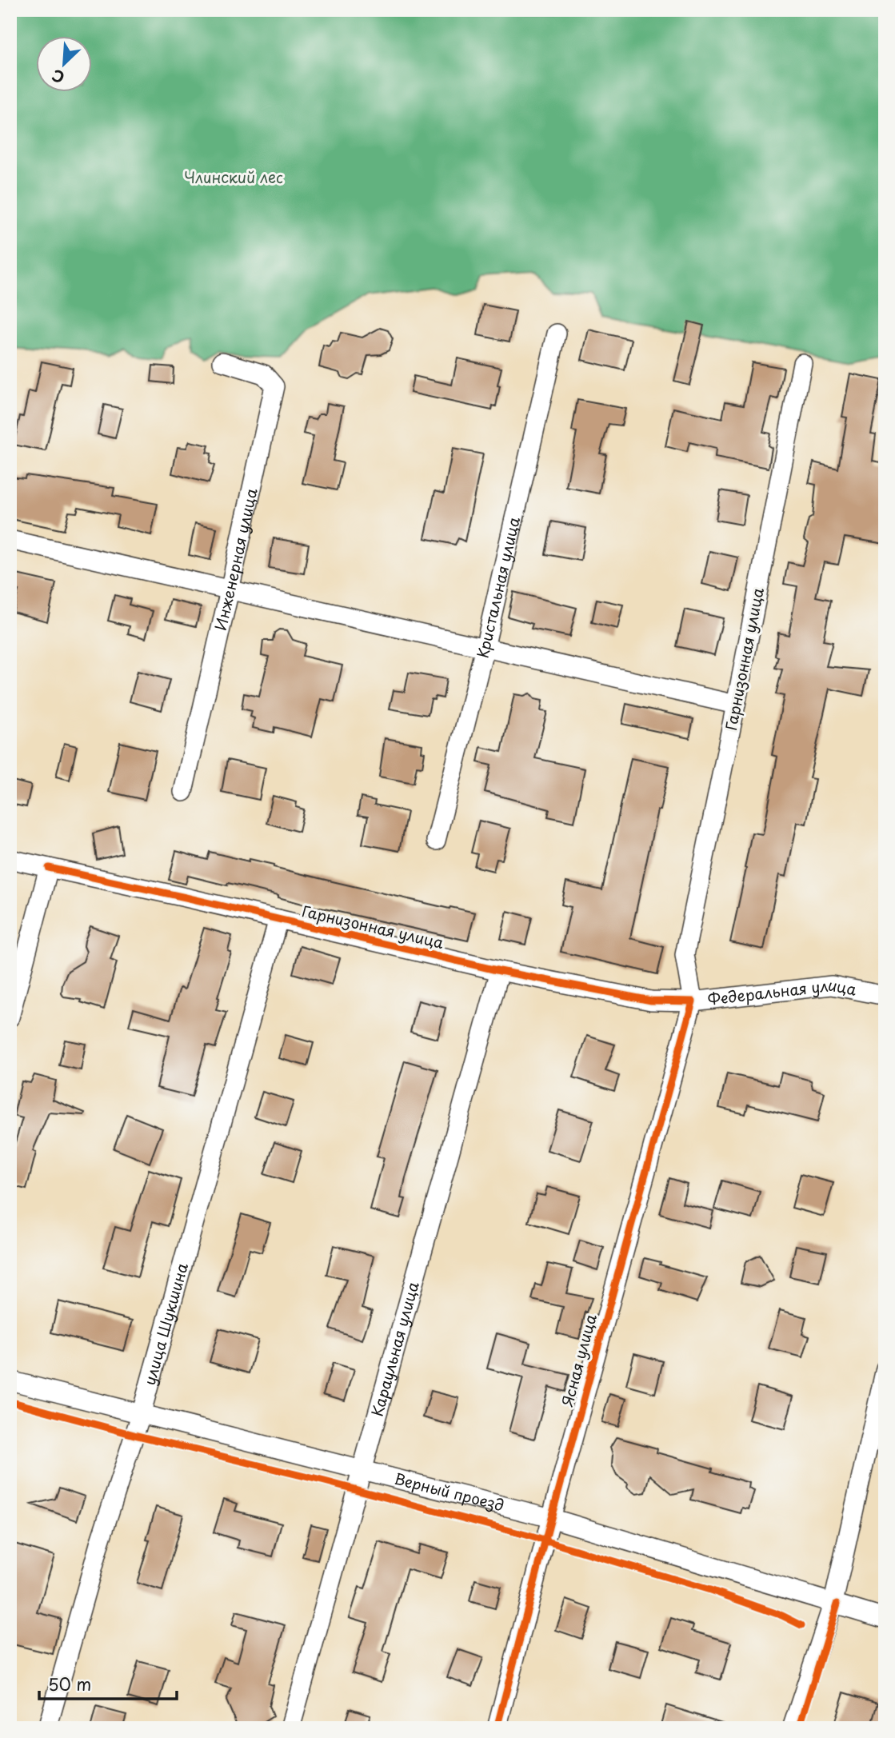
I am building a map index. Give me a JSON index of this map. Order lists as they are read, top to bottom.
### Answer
{
  "streets": {
    "street": [
      "Инженерная улица",
      "Кристальная улица",
      "Гарнизонная улица",
      "Федеральная улица",
      "улица Шукшина",
      "Караульная улица",
      "Ясная улица",
      "Верный проезд"
    ]
  },
  "crossings": [
    ["Гарнизонная улица", "Федеральная улица"],
    ["Гарнизонная улица", "улица Шукшина"],
    ["Гарнизонная улица", "Караульная улица"],
    ["Гарнизонная улица", "Ясная улица"],
    ["Федеральная улица", "Ясная улица"],
    ["улица Шукшина", "Верный проезд"],
    ["Караульная улица", "Верный проезд"],
    ["Ясная улица", "Верный проезд"]
  ],
  "parks": ["Члинский лес"],
  "scale_bar": "50 m",
  "north": "bottom left"
}
